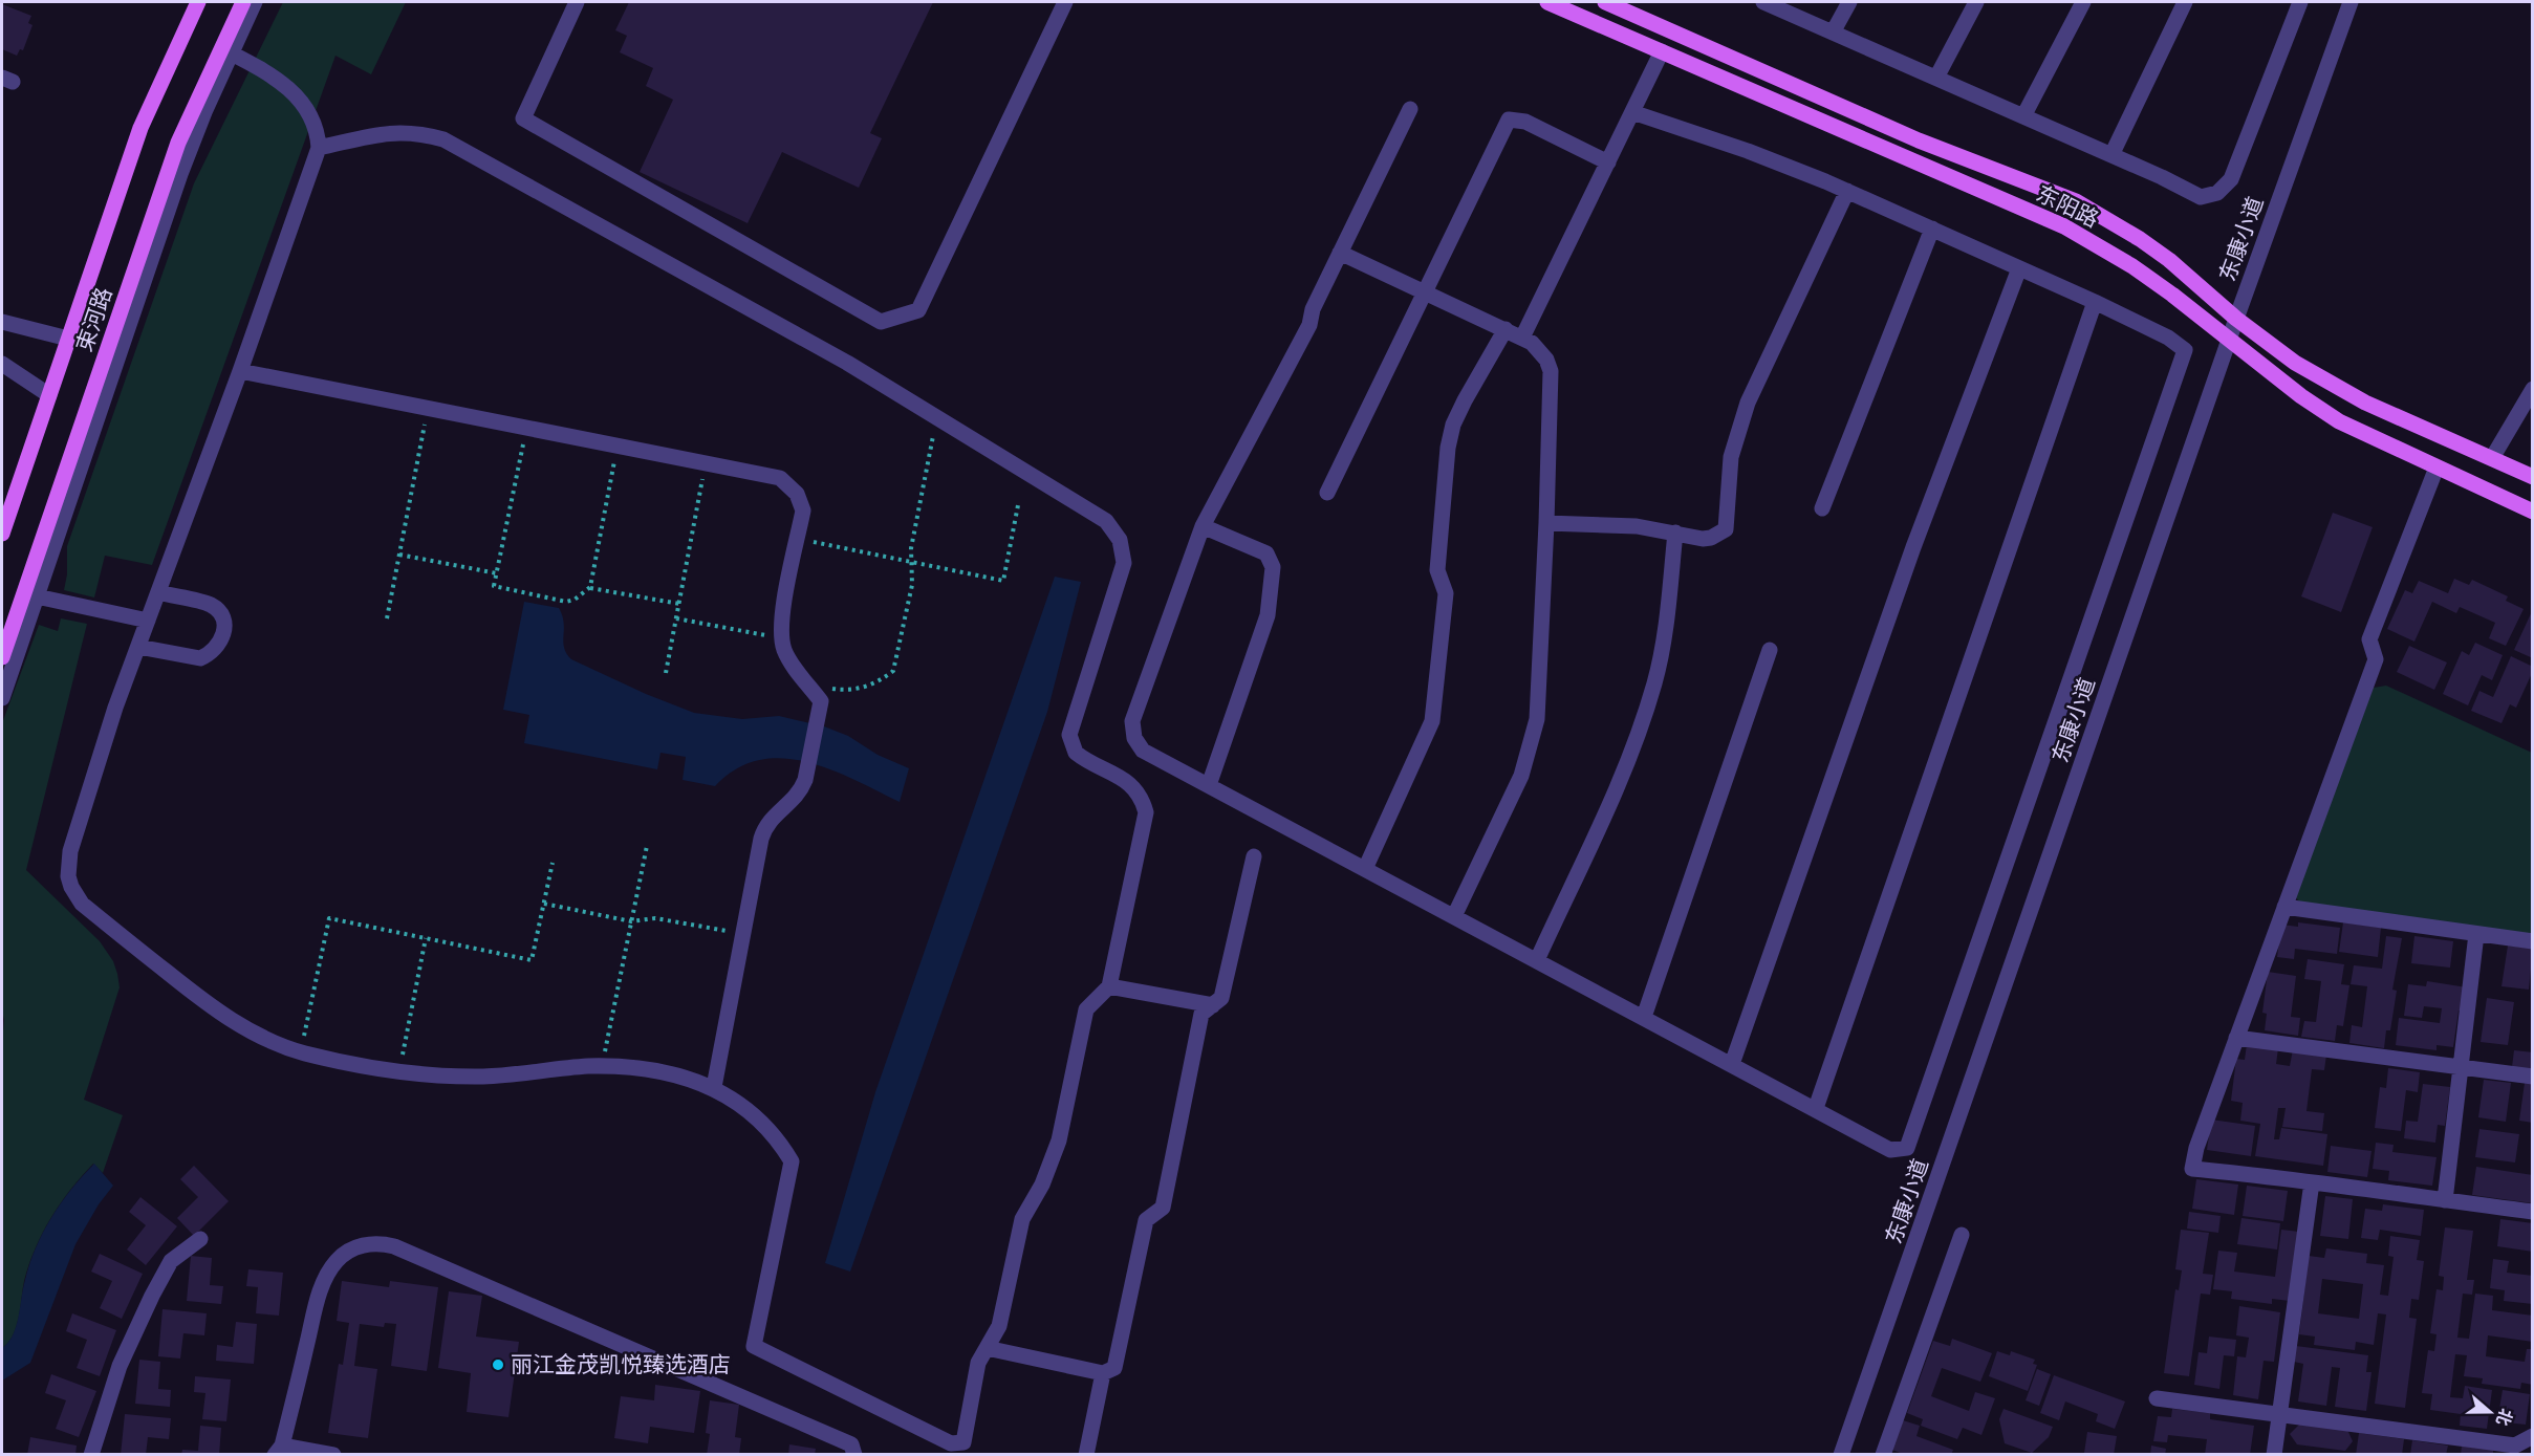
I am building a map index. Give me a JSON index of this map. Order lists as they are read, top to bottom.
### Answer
{
  "streets": {
    "main road": ["东阳路", "束河路"],
    "street": ["东康小道"]
  },
  "crossings": [
    ["东阳路", "东康小道"]
  ],
  "places": ["丽江金茂凯悦臻选酒店"],
  "north": "right"
}
